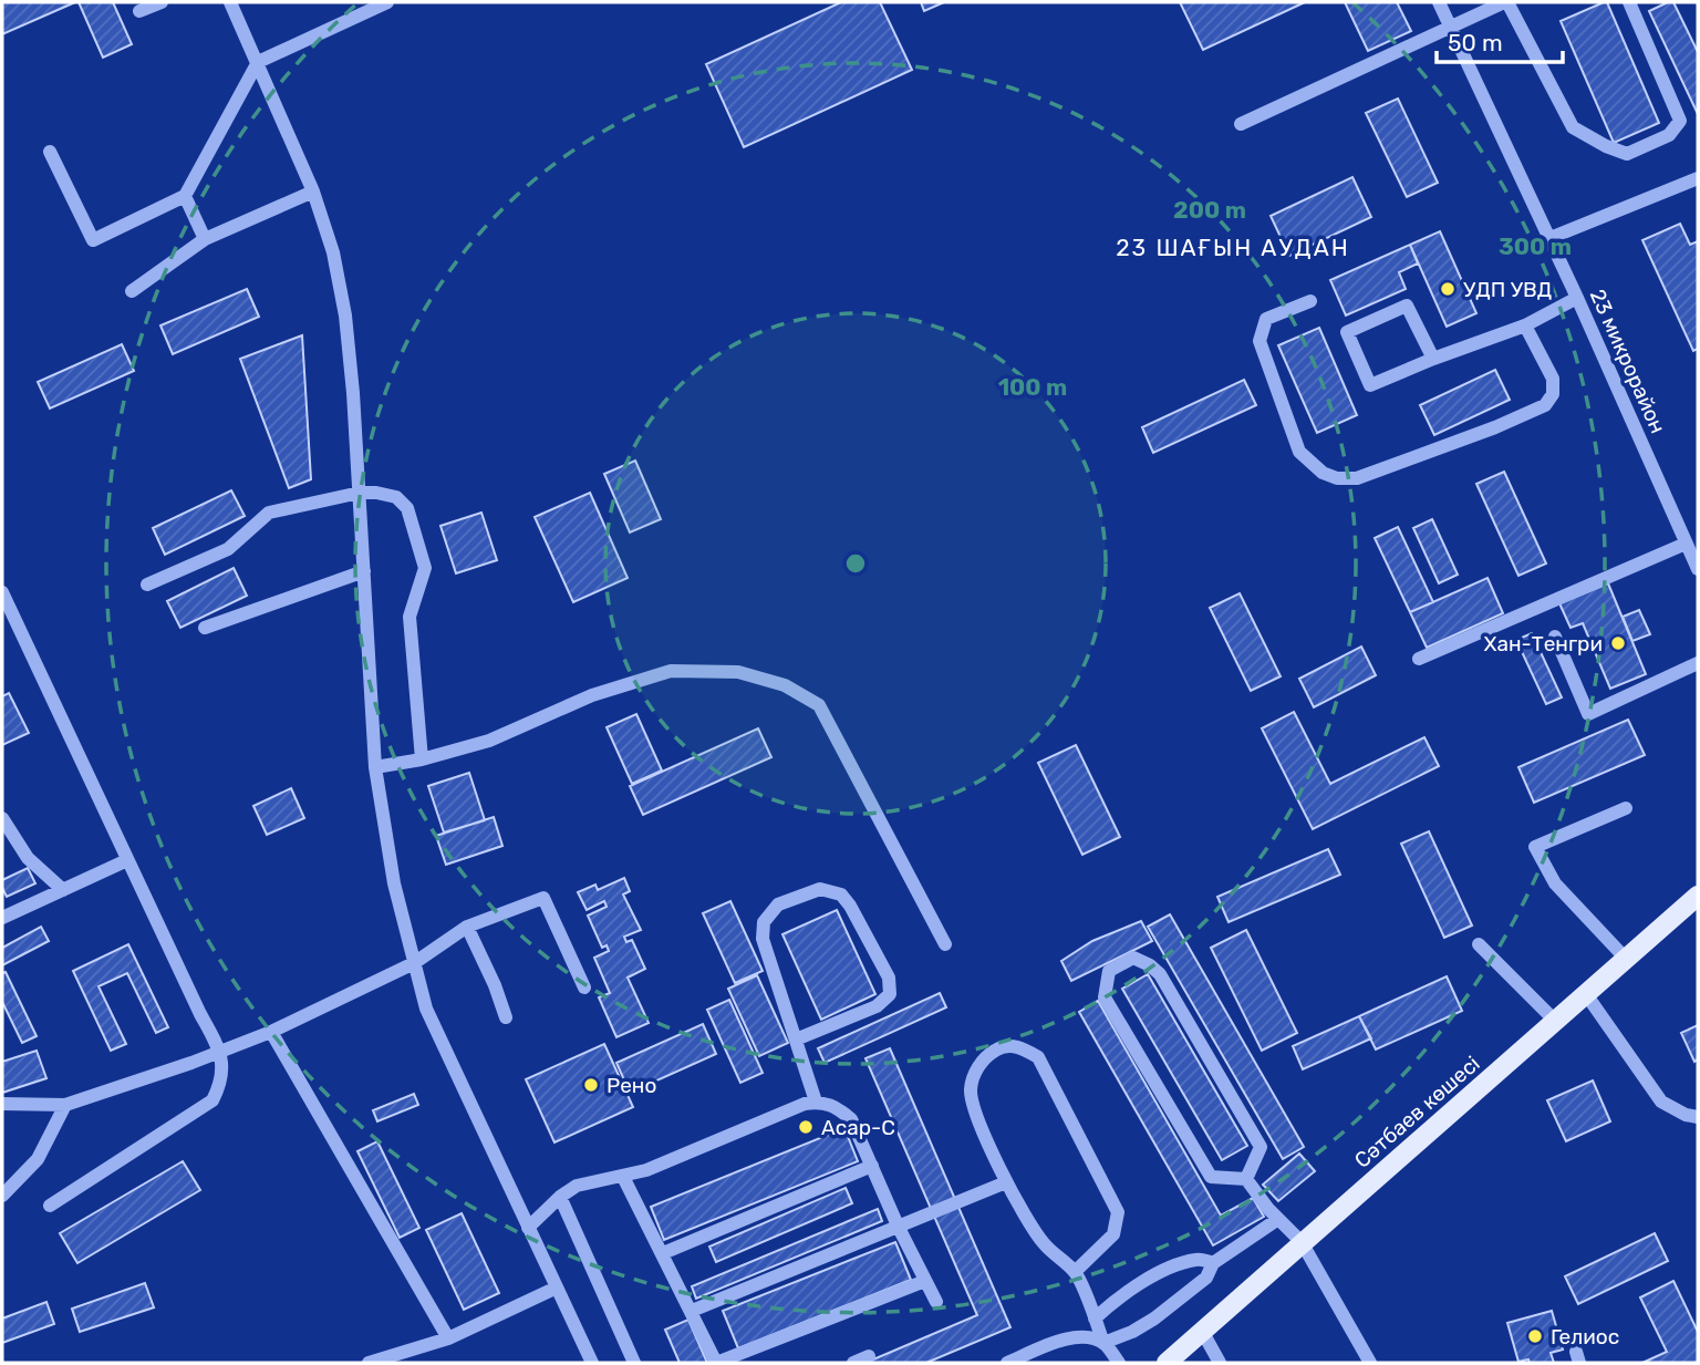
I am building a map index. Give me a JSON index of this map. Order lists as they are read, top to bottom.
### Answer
{
  "streets": {
    "main road": ["Сәтбаев көшесі"],
    "street": ["23 микрорайон"]
  },
  "districts": ["23 ШАҒЫН АУДАН"],
  "places": [
    "УДП УВД",
    "Хан-Тенгри",
    "Рено",
    "Асар-С",
    "Гелиос"
  ],
  "scale_bar": "50 m",
  "rings": ["200 m", "300 m", "100 m"]
}
